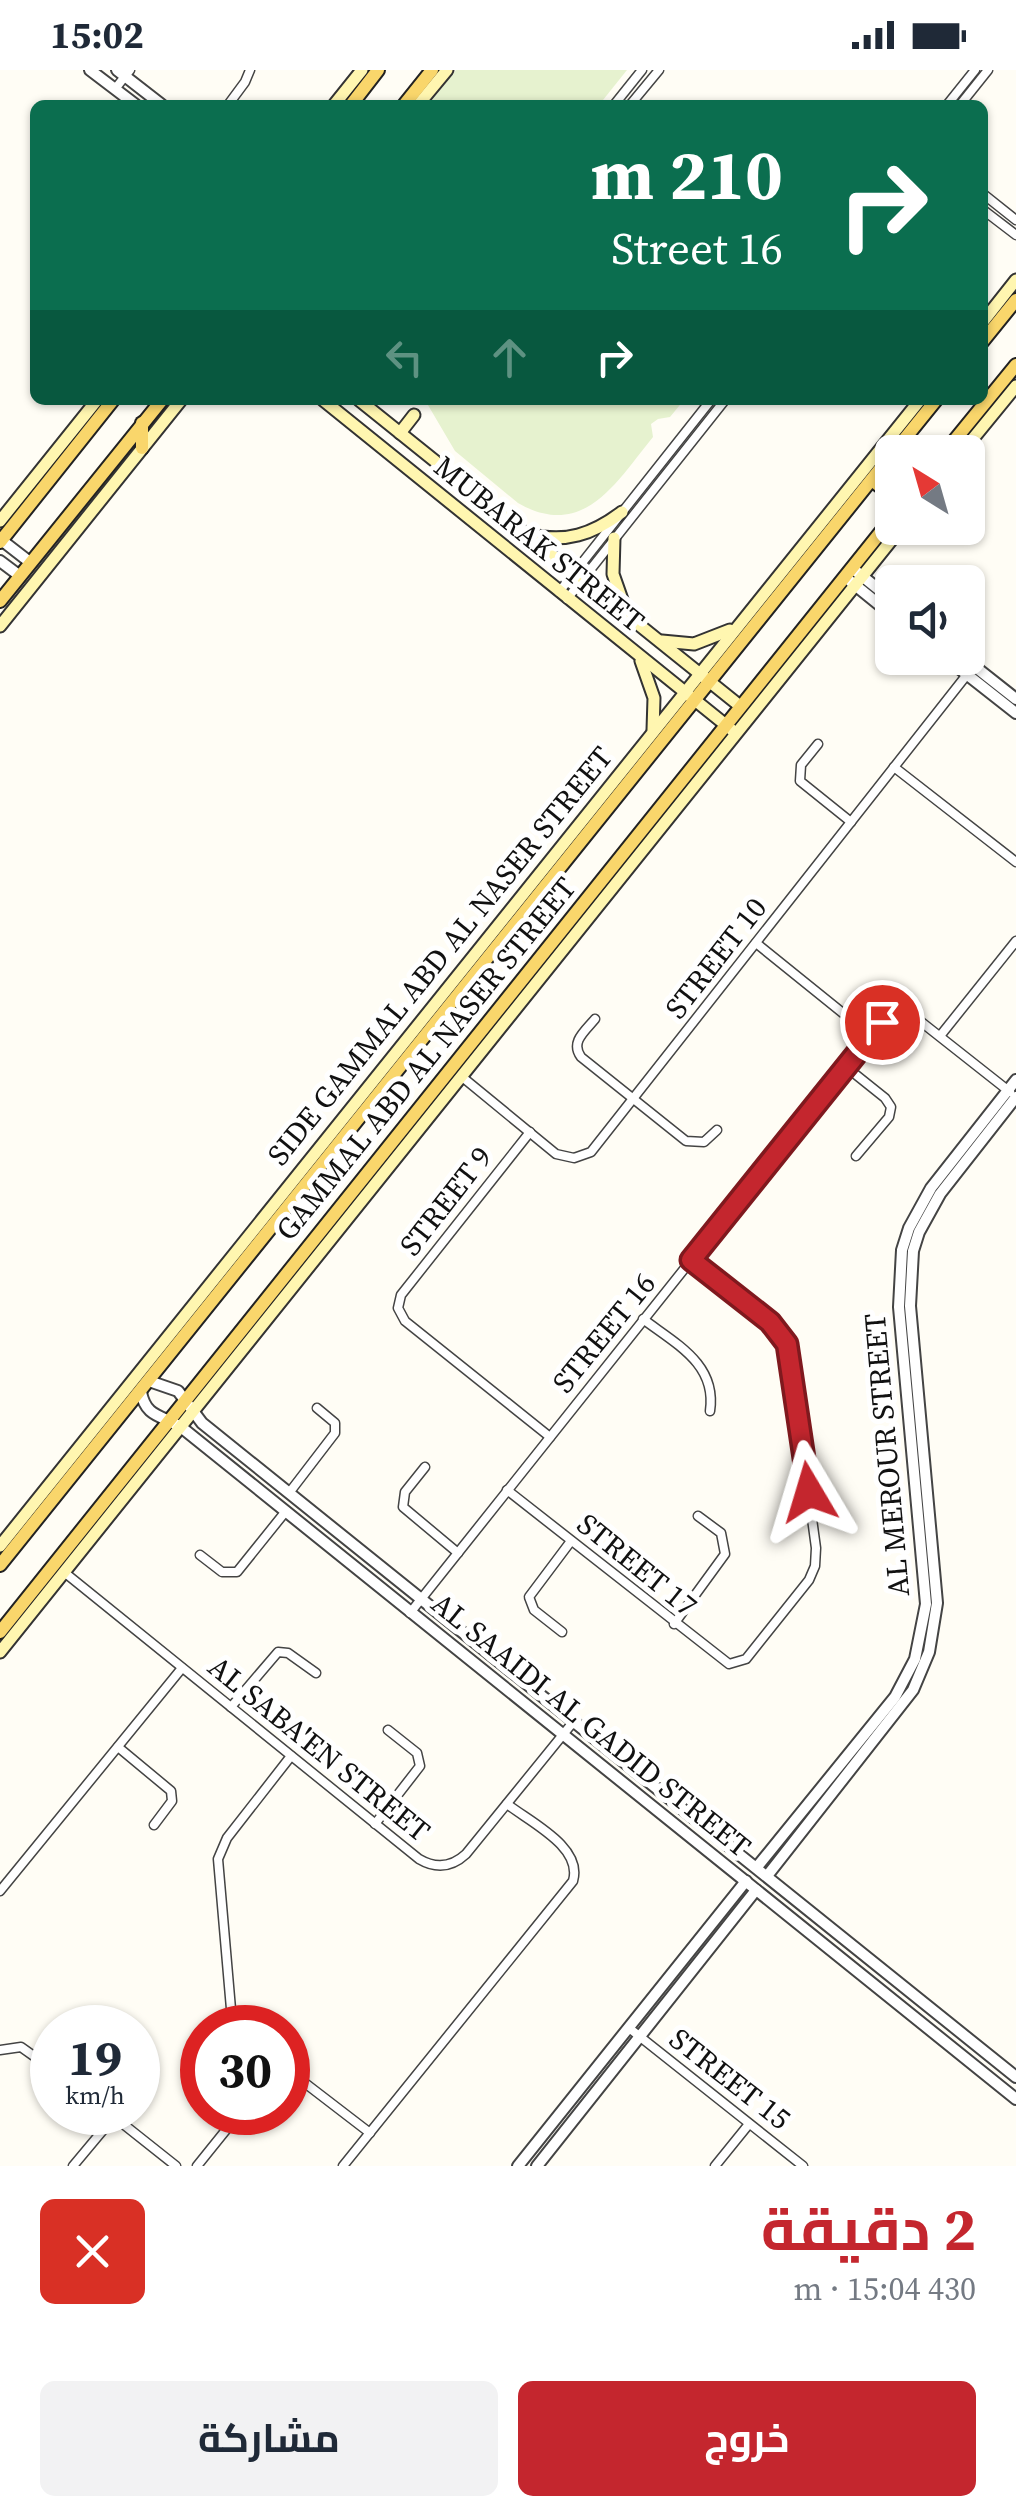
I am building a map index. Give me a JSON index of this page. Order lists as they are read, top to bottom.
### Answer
{
  "streets": {
    "main road": ["MUBARAK STREET", "SIDE GAMMAL ABD AL NASER STREET", "GAMMAL ABD AL NASER STREET"],
    "street": [
      "STREET 10",
      "STREET 9",
      "STREET 16",
      "AL MEROUR STREET",
      "STREET 17",
      "AL SAAIDI AL GADID STREET",
      "AL SABA'EN STREET",
      "STREET 15"
    ]
  },
  "crossings": [
    ["MUBARAK STREET", "SIDE GAMMAL ABD AL NASER STREET"],
    ["MUBARAK STREET", "GAMMAL ABD AL NASER STREET"],
    ["SIDE GAMMAL ABD AL NASER STREET", "GAMMAL ABD AL NASER STREET"],
    ["STREET 10", "STREET 9"],
    ["GAMMAL ABD AL NASER STREET", "AL SAAIDI AL GADID STREET"],
    ["STREET 9", "STREET 16"],
    ["STREET 16", "STREET 17"],
    ["STREET 16", "AL SAAIDI AL GADID STREET"],
    ["AL MEROUR STREET", "AL SAAIDI AL GADID STREET"],
    ["AL SAAIDI AL GADID STREET", "AL SABA'EN STREET"]
  ],
  "north": "top left",
  "page": {
    "status": "15:02",
    "turn": ["210 m", "Street 16"],
    "speed": "19 km/h",
    "limit": "30",
    "heading": ["2 دقيقة", "430 m · 15:04"],
    "buttons": ["خروج", "مشاركة"]
  }
}
